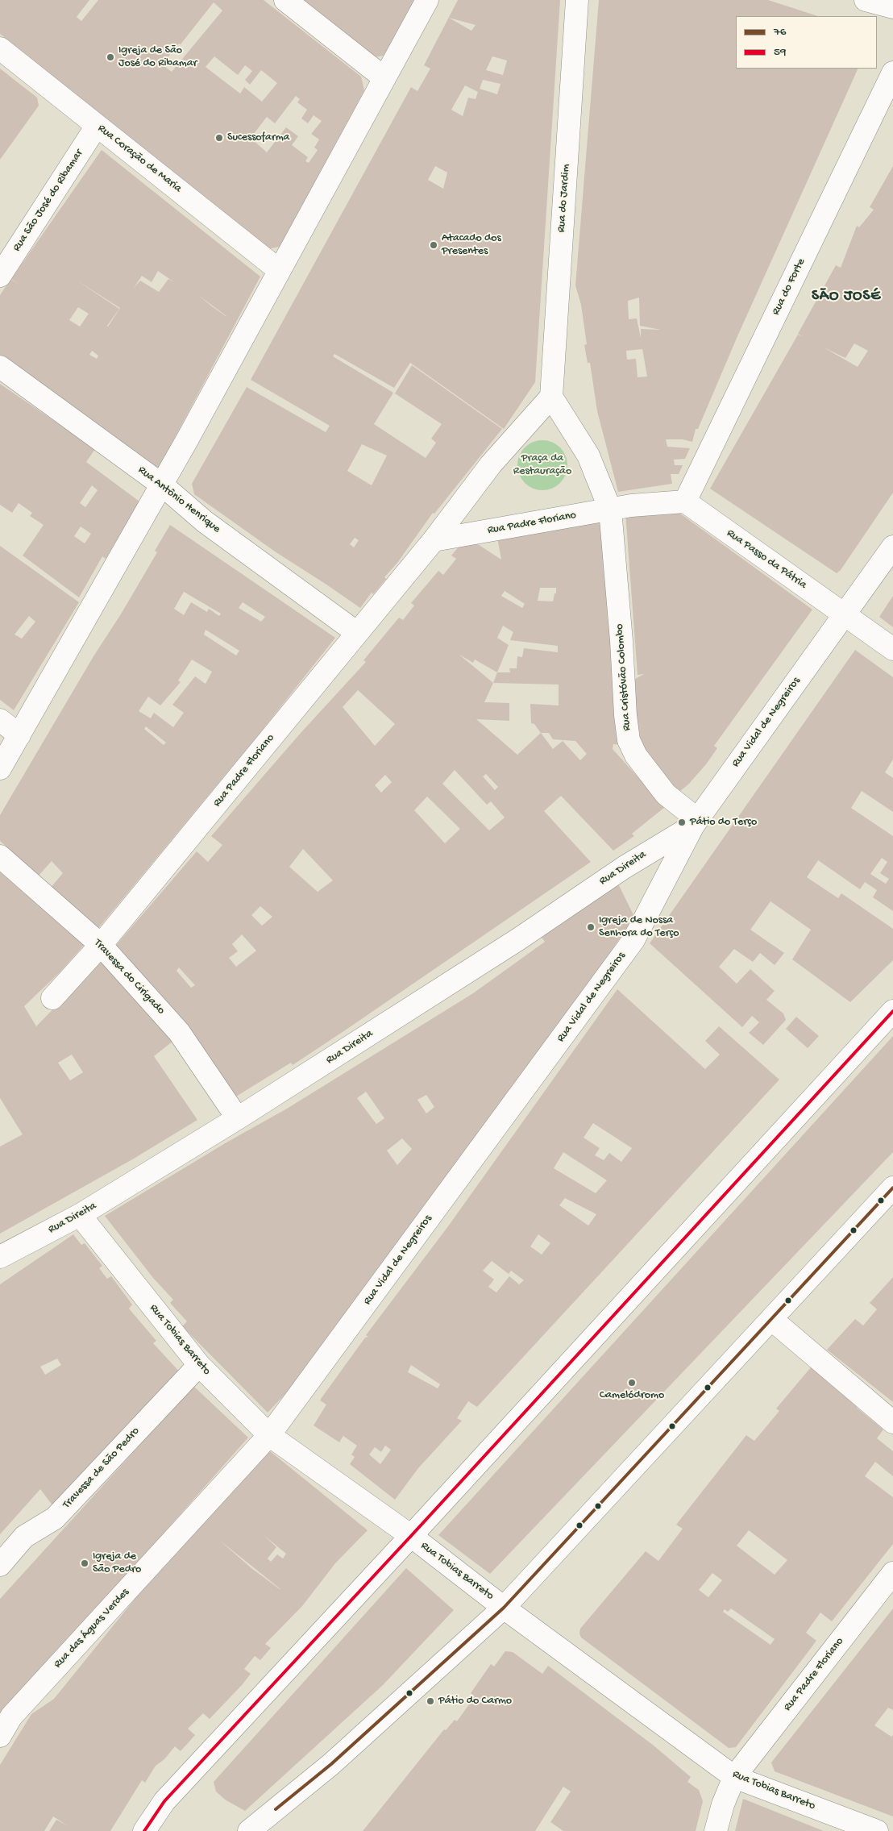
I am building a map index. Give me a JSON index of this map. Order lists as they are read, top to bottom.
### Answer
{
  "streets": {
    "street": [
      "Rua Coração de Maria",
      "Rua do Jardim",
      "Rua São José do Ribamar",
      "Rua do Forte",
      "Rua Antônio Henrique",
      "Rua Padre Floriano",
      "Rua Passo da Pátria",
      "Rua Cristóvão Colombo",
      "Rua Vidal de Negreiros",
      "Rua Direita",
      "Travessa do Cirigado",
      "Rua Tobias Barreto",
      "Travessa de São Pedro",
      "Rua das Águas Verdes"
    ]
  },
  "crossings": [
    ["Rua Coração de Maria", "Rua São José do Ribamar"],
    ["Rua do Jardim", "Rua Padre Floriano"],
    ["Rua do Forte", "Rua Passo da Pátria"],
    ["Rua Antônio Henrique", "Rua Padre Floriano"],
    ["Rua Padre Floriano", "Rua Cristóvão Colombo"],
    ["Rua Padre Floriano", "Travessa do Cirigado"],
    ["Rua Padre Floriano", "Rua Tobias Barreto"],
    ["Rua Passo da Pátria", "Rua Vidal de Negreiros"],
    ["Rua Cristóvão Colombo", "Rua Vidal de Negreiros"],
    ["Rua Cristóvão Colombo", "Rua Direita"],
    ["Rua Vidal de Negreiros", "Rua Direita"],
    ["Rua Vidal de Negreiros", "Rua Tobias Barreto"],
    ["Rua Vidal de Negreiros", "Rua das Águas Verdes"],
    ["Rua Direita", "Travessa do Cirigado"],
    ["Rua Direita", "Rua Tobias Barreto"],
    ["Rua Tobias Barreto", "Travessa de São Pedro"],
    ["Rua Tobias Barreto", "Rua das Águas Verdes"]
  ],
  "districts": ["SÃO JOSÉ"],
  "parks": ["Praça da Restauração"],
  "places": [
    "Igreja de São José do Ribamar",
    "Sucessofarma",
    "Atacado dos Presentes",
    "Pátio do Terço",
    "Igreja de Nossa Senhora do Terço",
    "Camelódromo",
    "Igreja de São Pedro",
    "Pátio do Carmo"
  ],
  "lines": ["transit line 59", "transit line 76"],
  "legend": ["76", "59"]
}
